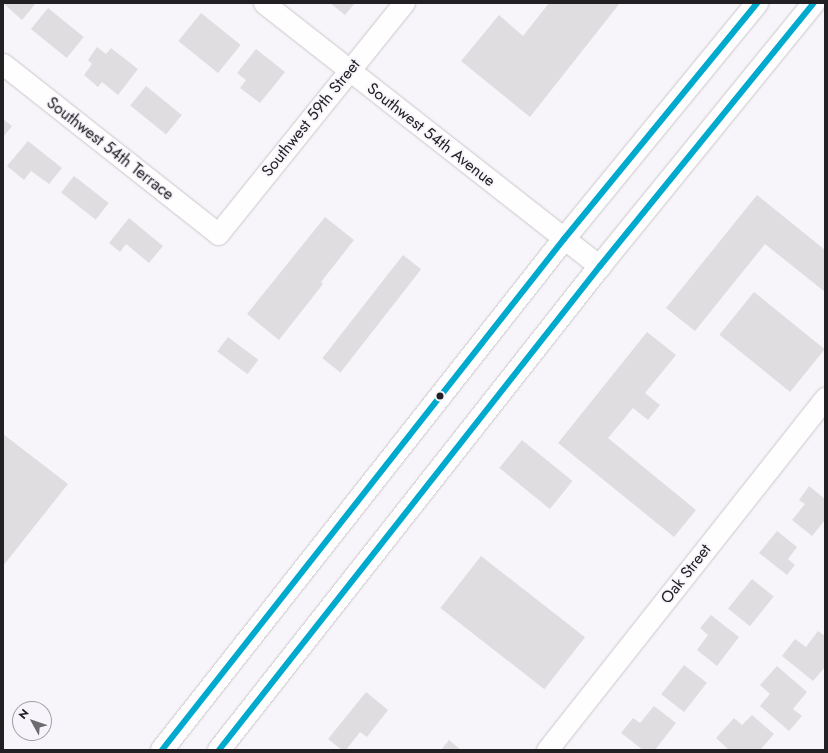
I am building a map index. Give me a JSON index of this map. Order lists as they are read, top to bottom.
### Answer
{
  "streets": {
    "street": [
      "Southwest 59th Street",
      "Southwest 54th Avenue",
      "Southwest 54th Terrace",
      "Oak Street"
    ]
  },
  "crossings": [
    ["Southwest 59th Street", "Southwest 54th Avenue"],
    ["Southwest 59th Street", "Southwest 54th Terrace"]
  ],
  "north": "top left"
}
